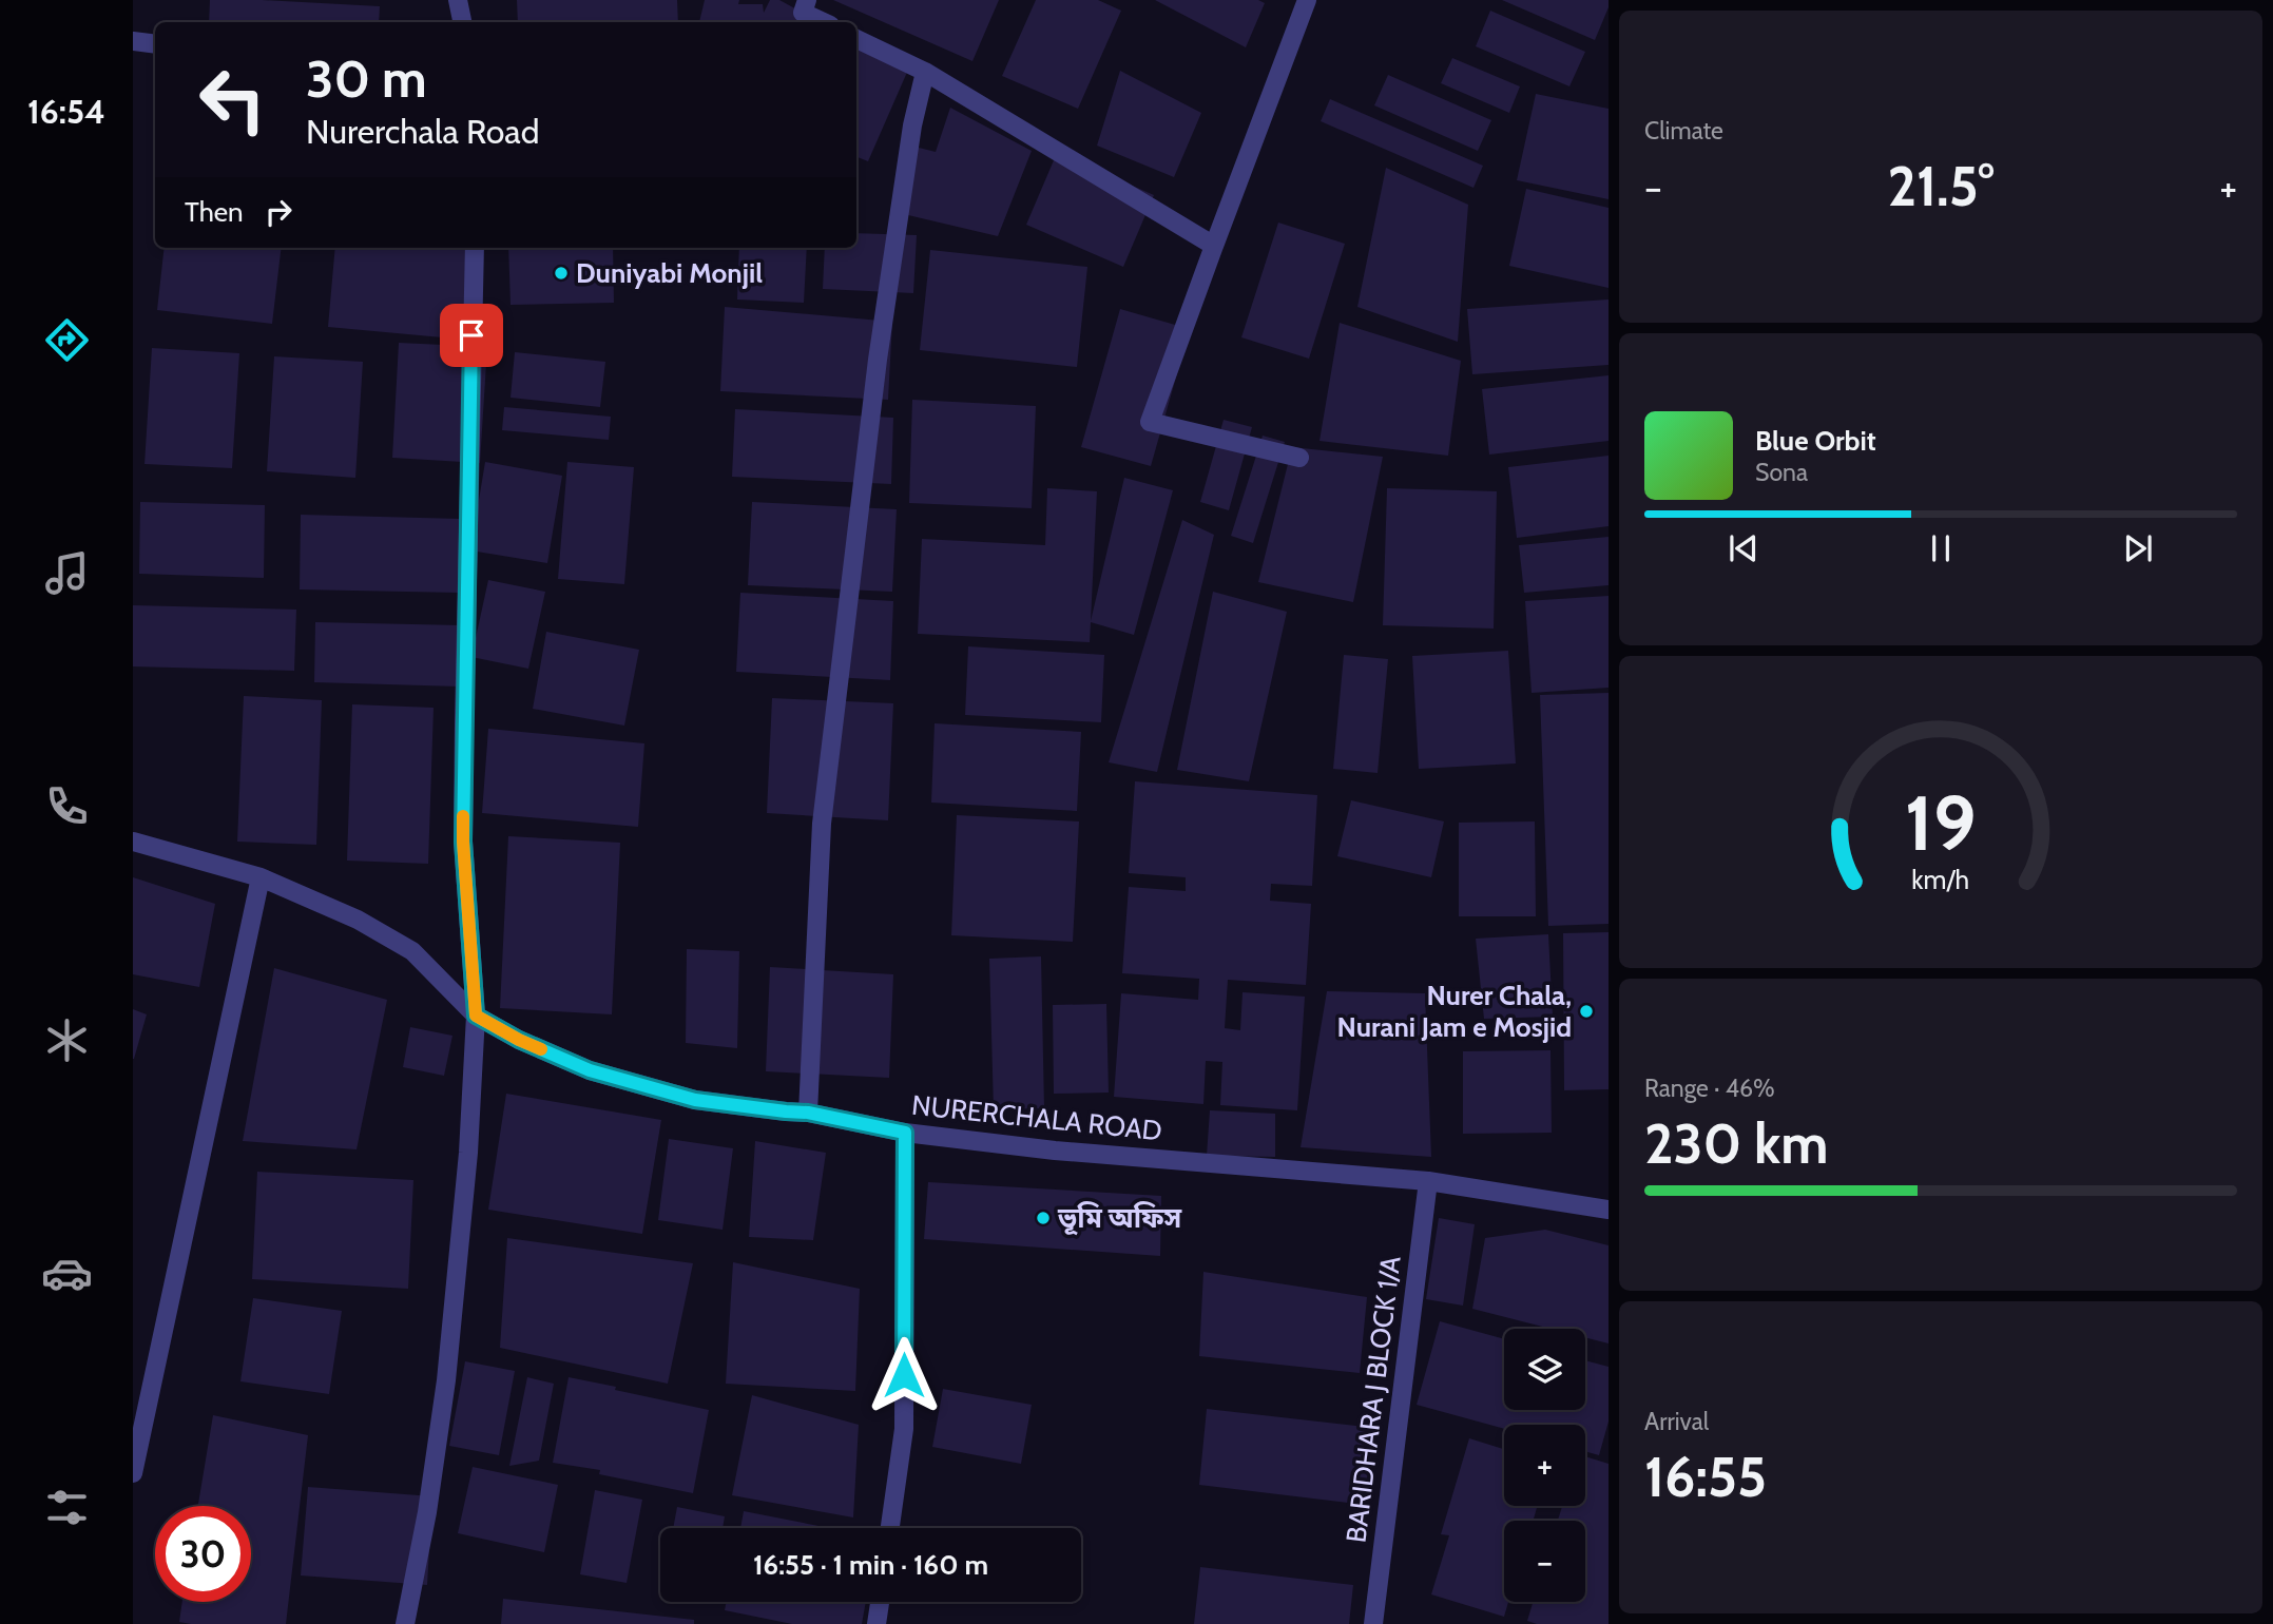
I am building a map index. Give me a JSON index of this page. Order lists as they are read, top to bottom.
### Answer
{
  "streets": {
    "street": ["NURERCHALA ROAD", "BARIDHARA J BLOCK 1/A"]
  },
  "crossings": [
    ["NURERCHALA ROAD", "BARIDHARA J BLOCK 1/A"]
  ],
  "places": ["Duniyabi Monjil", "Nurer Chala, Nurani Jam e Mosjid", "ভূমি অফিস"],
  "page": {
    "tabs": "16:54",
    "tile": [
      "Climate",
      ["Range · 46%", "230 km"],
      ["Arrival", "16:55"]
    ],
    "turn": ["30 m", "Nurerchala Road"],
    "heat": ["−", "21.5°", "+"],
    "then": "Then",
    "song": ["Blue Orbit", "Sona"],
    "map_buttons": ["+", "−"],
    "limit": "30",
    "trip": "16:55 · 1 min · 160 m",
    "gauge": ["19", "km/h"]
  }
}
